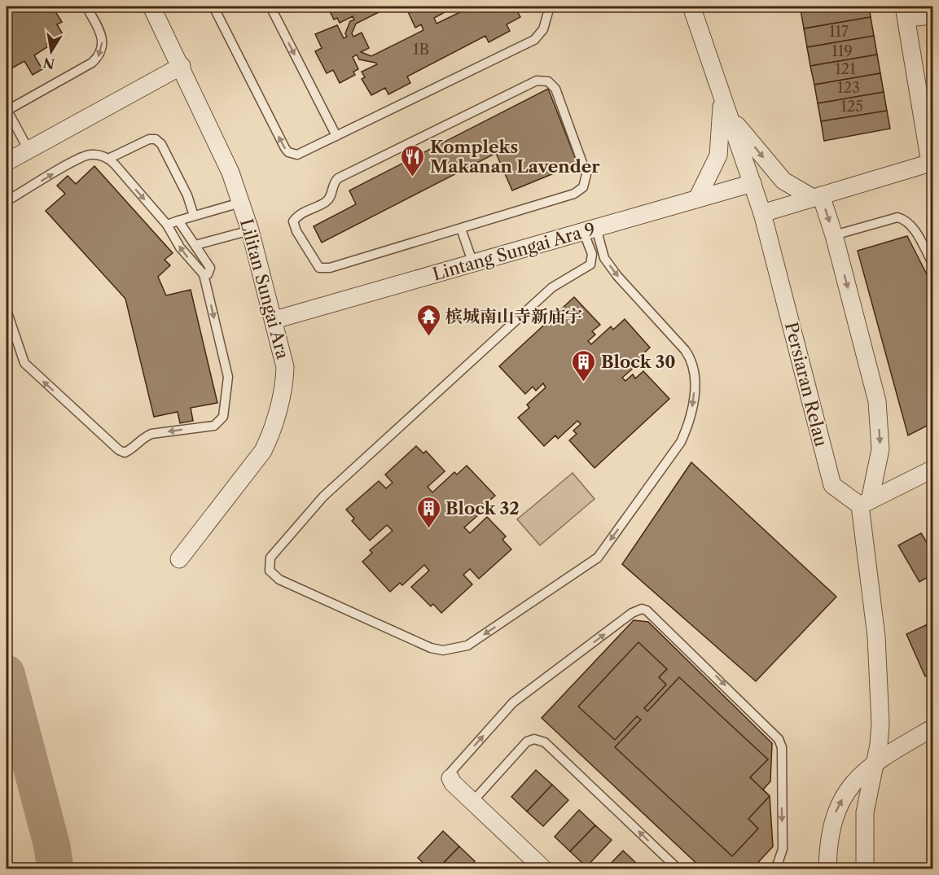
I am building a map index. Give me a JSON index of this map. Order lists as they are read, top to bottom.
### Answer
{
  "streets": {
    "street": ["Lintang Sungai Ara 9", "Lilitan Sungai Ara", "Persiaran Relau"]
  },
  "crossings": [
    ["Lintang Sungai Ara 9", "Lilitan Sungai Ara"],
    ["Lintang Sungai Ara 9", "Persiaran Relau"]
  ],
  "places": {
    "restaurant": ["Kompleks Makanan Lavender"],
    "temple": ["槟城南山寺新庙宇"],
    "building": ["Block 30", "Block 32"]
  },
  "house_numbers": [
    "117",
    "1B",
    "119",
    "121",
    "123",
    "125"
  ],
  "north": "bottom"
}
